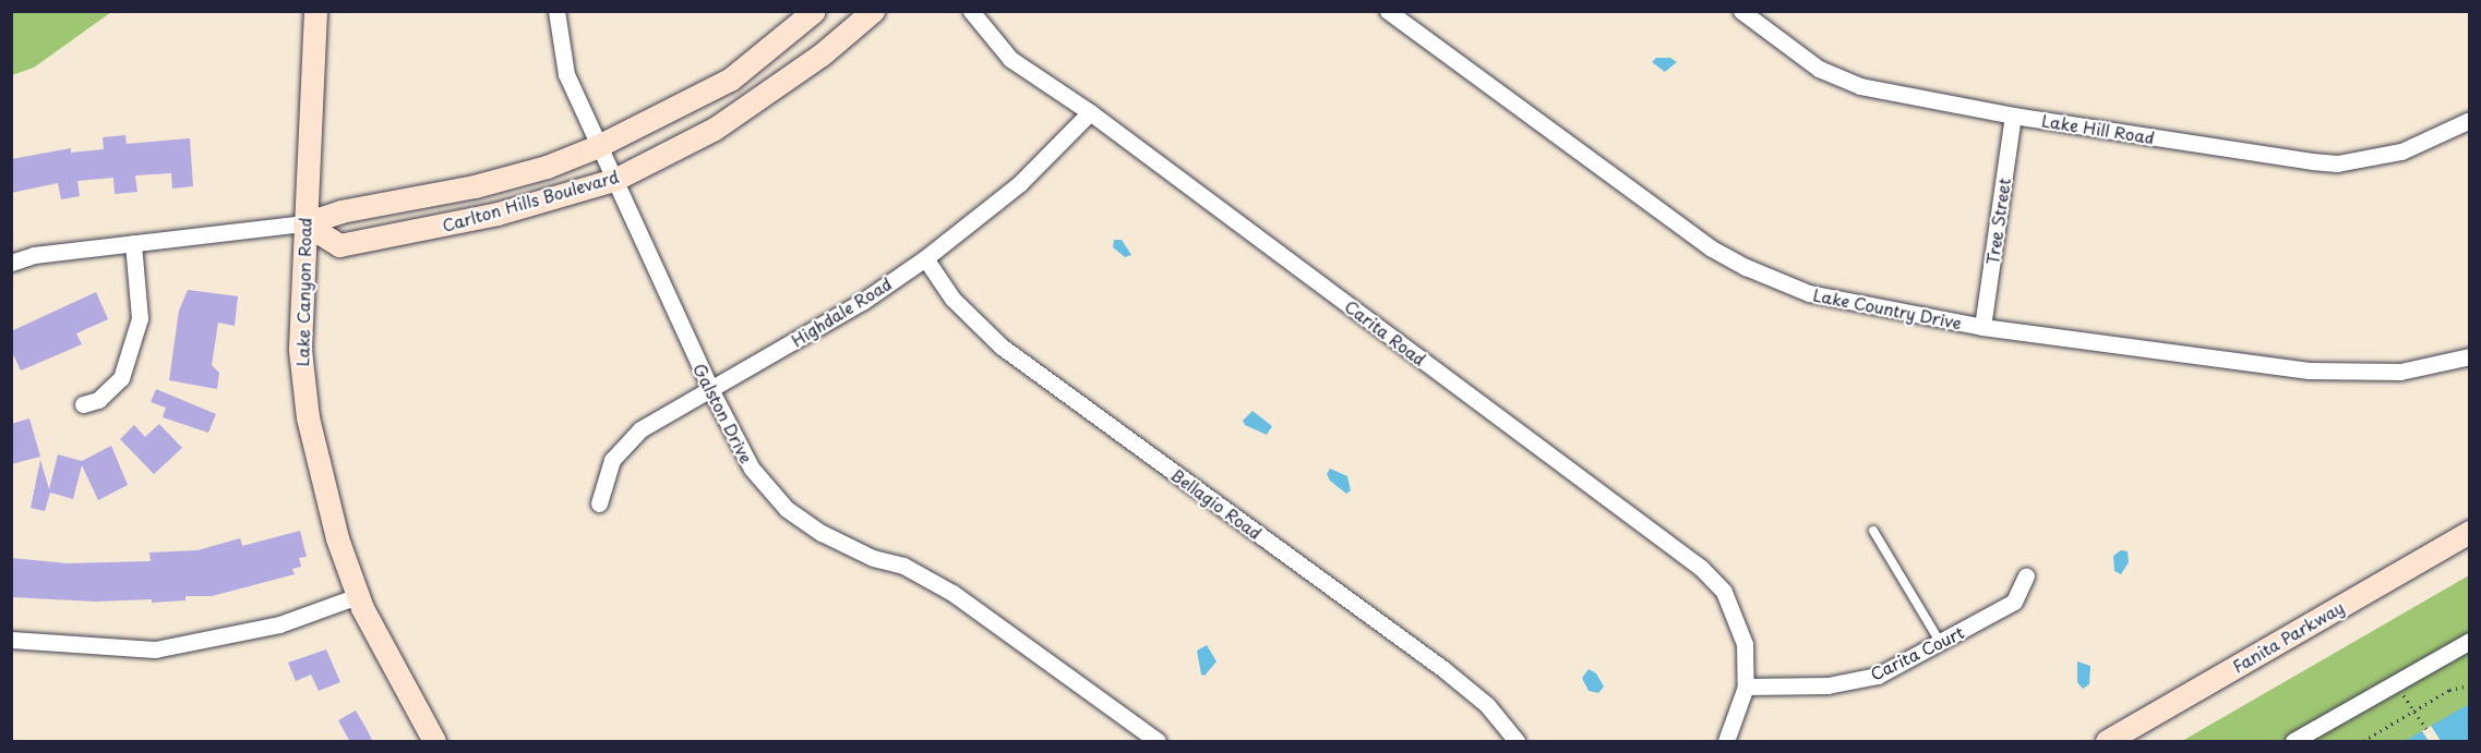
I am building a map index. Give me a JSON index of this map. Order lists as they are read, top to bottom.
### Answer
{
  "streets": {
    "street": [
      "Lake Hill Road",
      "Carlton Hills Boulevard",
      "Tree Street",
      "Lake Canyon Road",
      "Lake Country Drive",
      "Highdale Road",
      "Carita Road",
      "Galston Drive",
      "Bellagio Road",
      "Fanita Parkway",
      "Carita Court"
    ]
  },
  "crossings": [
    ["Lake Hill Road", "Tree Street"],
    ["Carlton Hills Boulevard", "Lake Canyon Road"],
    ["Carlton Hills Boulevard", "Galston Drive"],
    ["Tree Street", "Lake Country Drive"],
    ["Highdale Road", "Carita Road"],
    ["Highdale Road", "Galston Drive"],
    ["Highdale Road", "Bellagio Road"],
    ["Carita Road", "Carita Court"]
  ]
}
